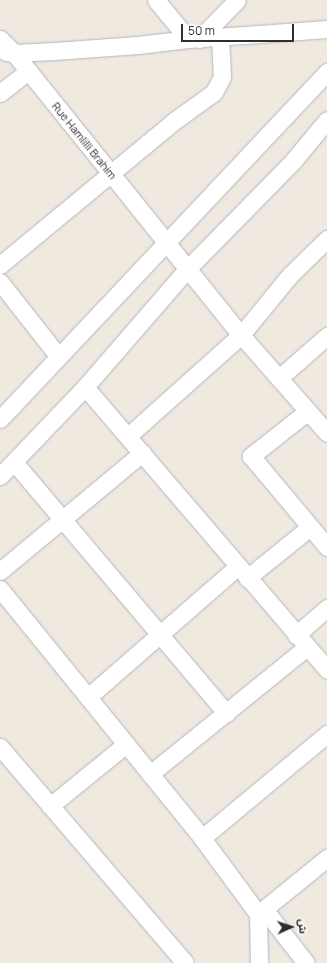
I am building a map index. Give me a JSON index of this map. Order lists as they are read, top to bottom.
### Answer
{
  "streets": {
    "street": ["Rue Hamlilli Brahim"]
  },
  "scale_bar": "50 m",
  "north": "right"
}
